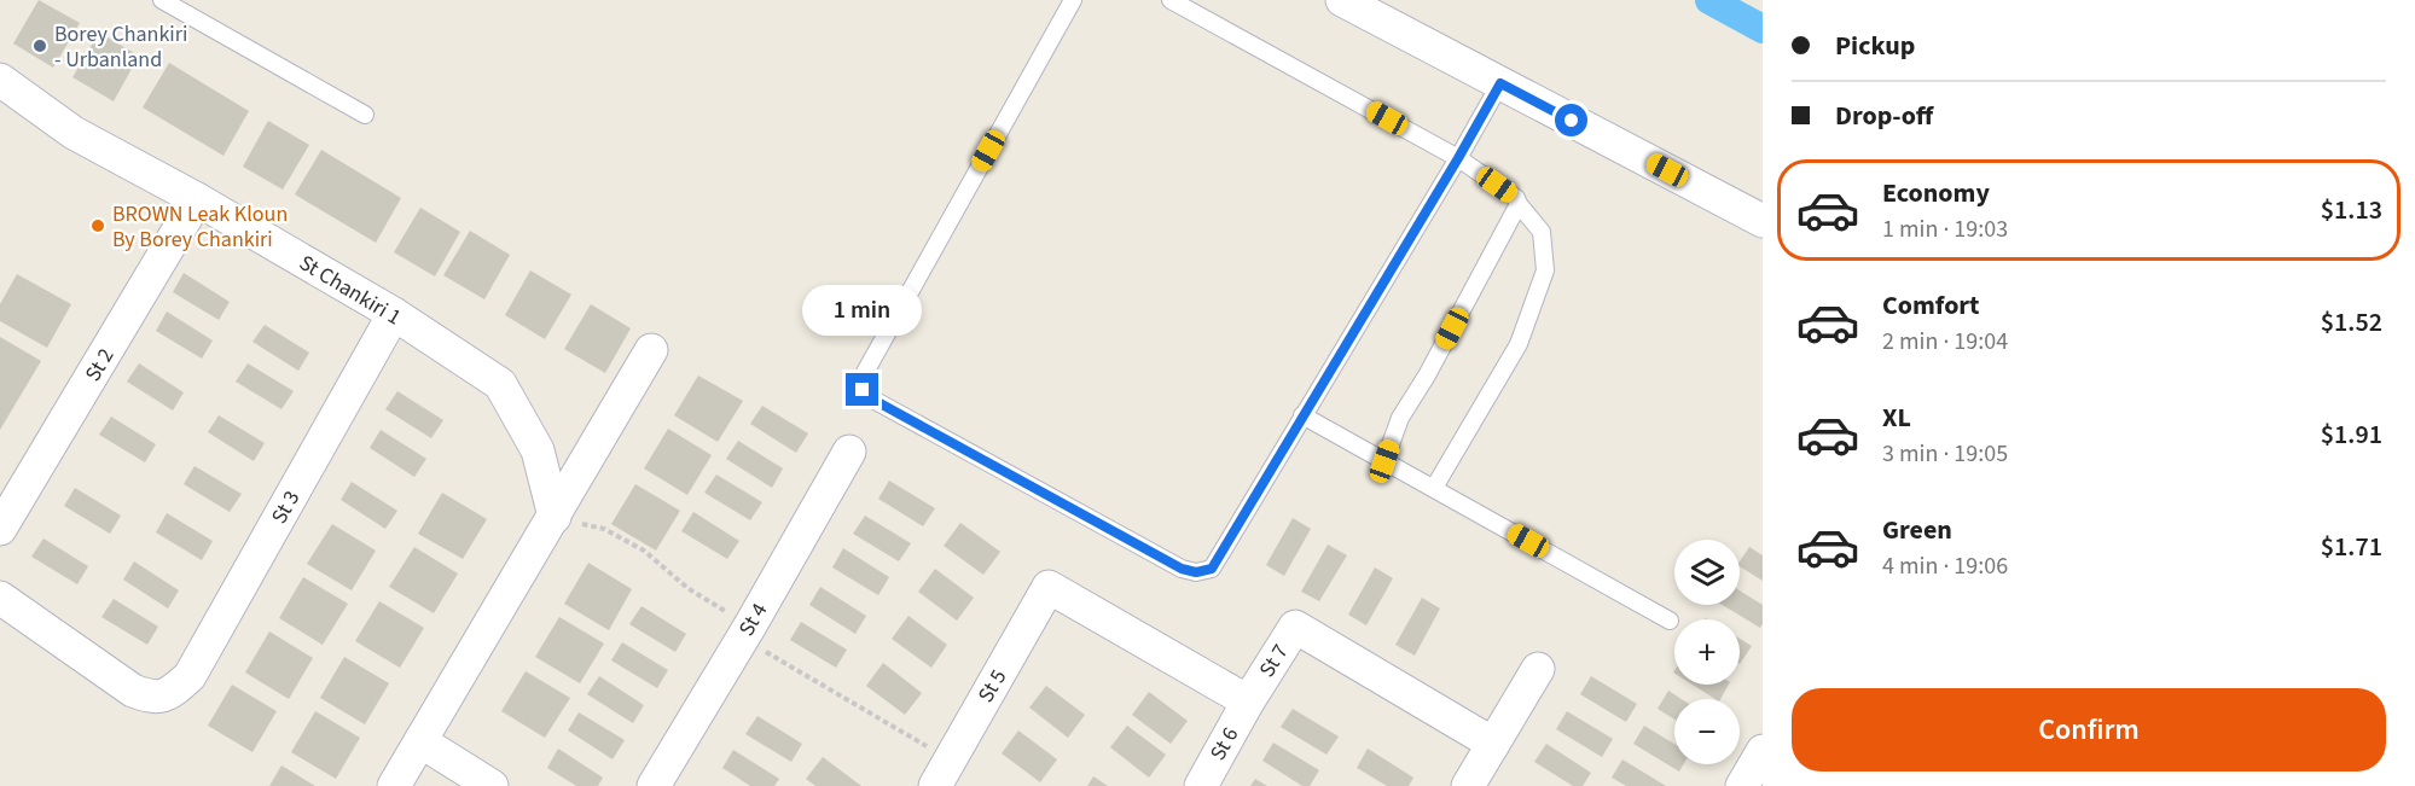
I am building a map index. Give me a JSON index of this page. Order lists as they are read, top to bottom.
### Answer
{
  "streets": {
    "street": [
      "St Chankiri 1",
      "St 2",
      "St 3",
      "St 4",
      "St 7",
      "St 5",
      "St 6"
    ]
  },
  "crossings": [
    ["St Chankiri 1", "St 2"],
    ["St Chankiri 1", "St 3"],
    ["St 7", "St 5"],
    ["St 7", "St 6"]
  ],
  "places": ["Borey Chankiri - Urbanland", "BROWN Leak Kloun By Borey Chankiri"],
  "page": {
    "banner": ["Pickup", "Drop-off"],
    "list": [
      {
        "name": "Economy",
        "note": "1 min · 19:03",
        "value": "$1.13"
      },
      {
        "name": "Comfort",
        "note": "2 min · 19:04",
        "value": "$1.52"
      },
      {
        "name": "XL",
        "note": "3 min · 19:05",
        "value": "$1.91"
      },
      {
        "name": "Green",
        "note": "4 min · 19:06",
        "value": "$1.71"
      }
    ],
    "bubble": "1 min",
    "map_buttons": ["+", "−"],
    "buttons": "Confirm"
  }
}
